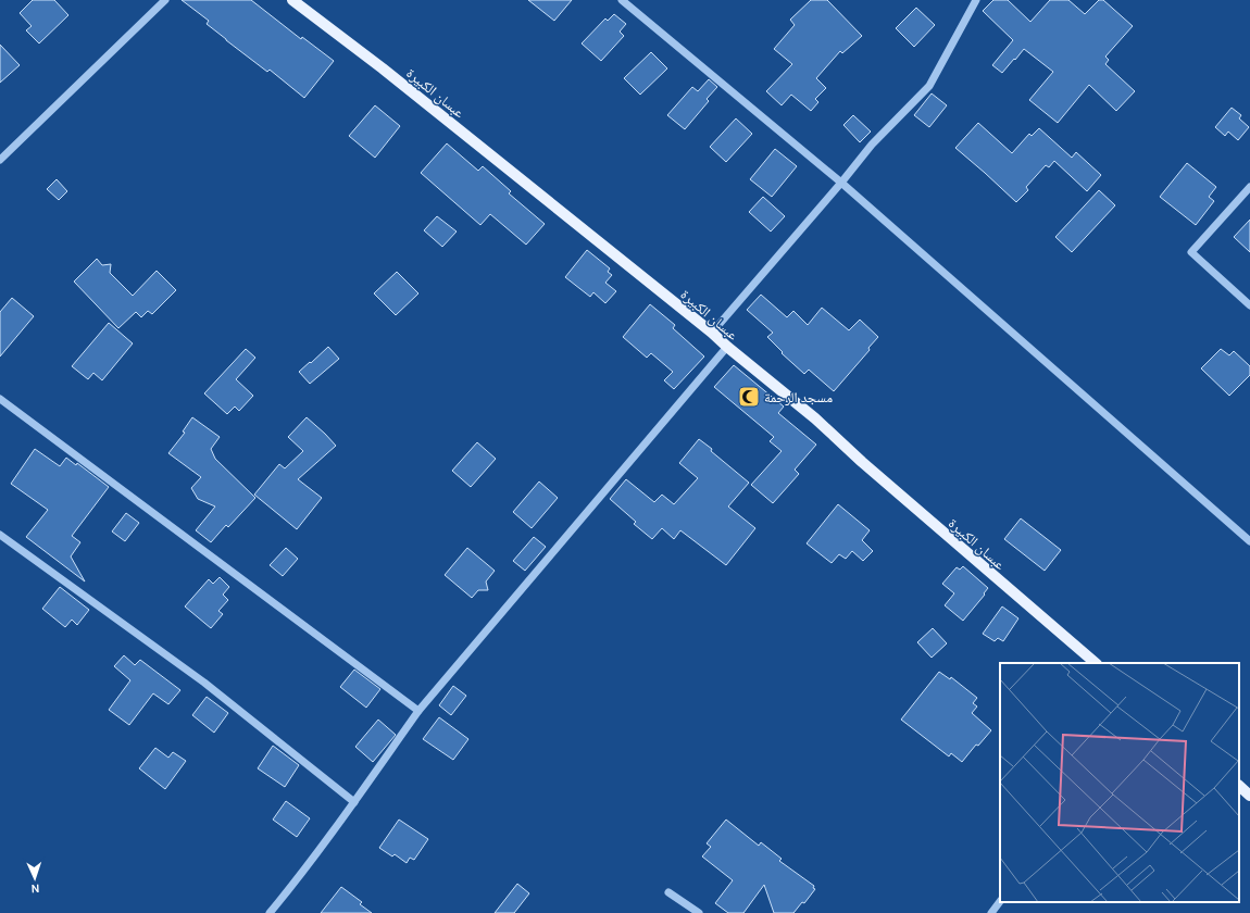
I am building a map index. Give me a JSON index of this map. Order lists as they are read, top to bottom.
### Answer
{
  "streets": {
    "main road": ["عبسان الكبيرة"]
  },
  "places": {
    "mosque": ["مسجد الرحمة"]
  },
  "north": "bottom"
}
